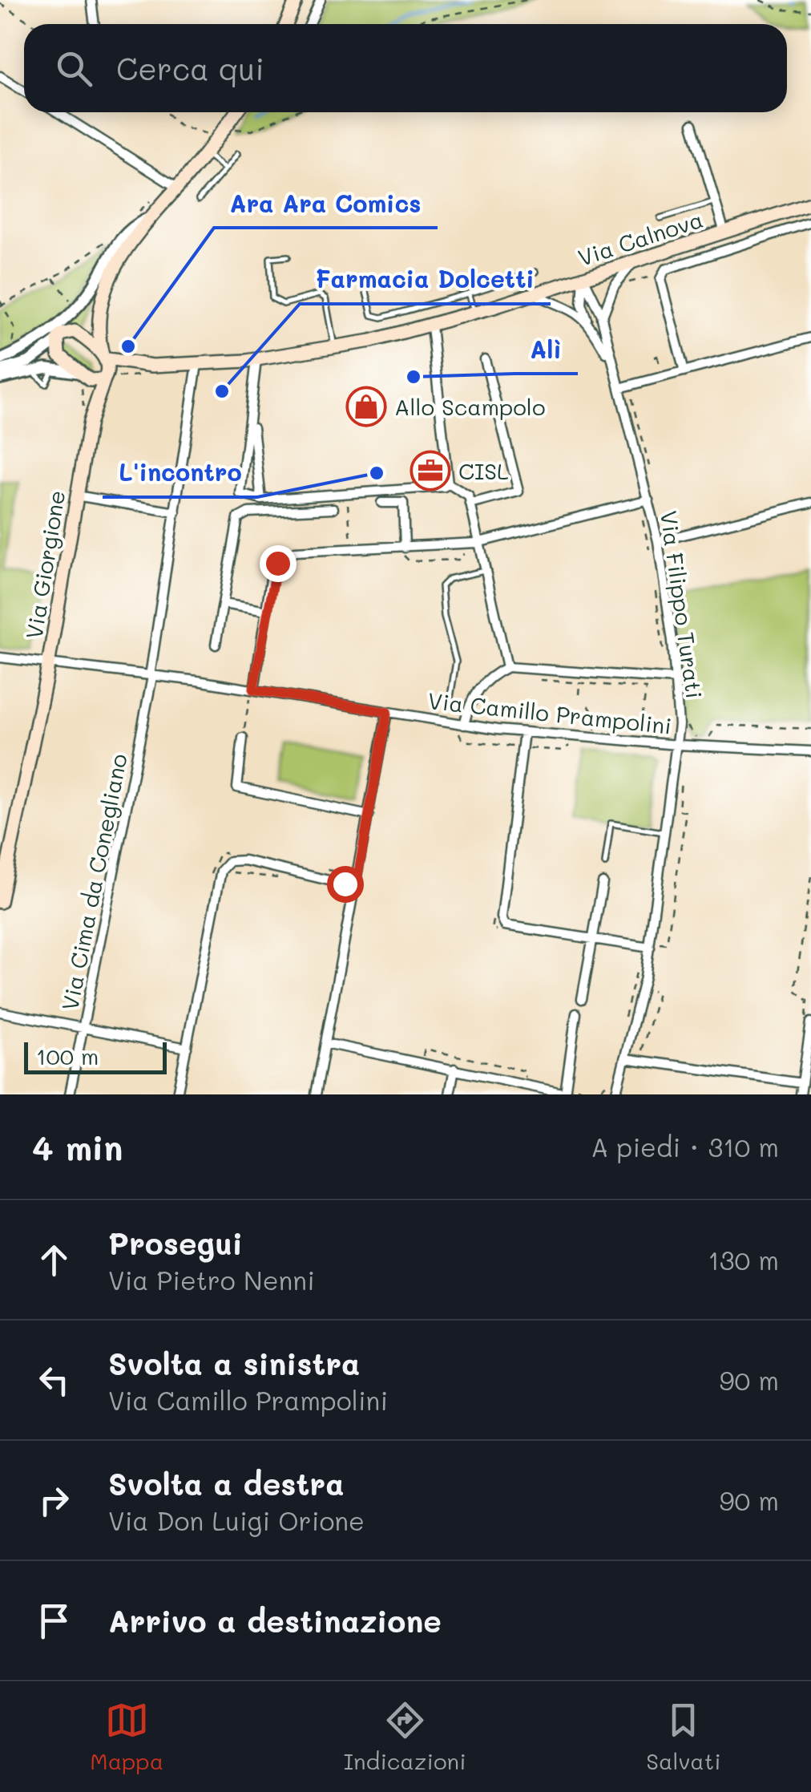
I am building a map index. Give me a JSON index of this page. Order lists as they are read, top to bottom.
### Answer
{
  "streets": {
    "main road": ["Via Calnova", "Via Giorgione"],
    "street": ["Via Filippo Turati", "Via Camillo Prampolini", "Via Cima da Conegliano"]
  },
  "crossings": [
    ["Via Calnova", "Via Giorgione"],
    ["Via Calnova", "Via Filippo Turati"],
    ["Via Calnova", "Via Cima da Conegliano"],
    ["Via Giorgione", "Via Camillo Prampolini"],
    ["Via Filippo Turati", "Via Camillo Prampolini"],
    ["Via Camillo Prampolini", "Via Cima da Conegliano"]
  ],
  "places": {
    "other": [
      "Ara Ara Comics",
      "Alì",
      "Farmacia Dolcetti",
      "L'incontro"
    ],
    "shop": ["Allo Scampolo"],
    "office": ["CISL"]
  },
  "scale_bar": "100 m",
  "page": {
    "search": "Cerca qui",
    "scale": "100 m",
    "heading": ["4 min", "A piedi · 310 m"],
    "list": [
      ["Prosegui", "Via Pietro Nenni", "130 m"],
      ["Svolta a sinistra", "Via Camillo Prampolini", "90 m"],
      ["Svolta a destra", "Via Don Luigi Orione", "90 m"],
      "Arrivo a destinazione"
    ],
    "nav": ["Mappa", "Indicazioni", "Salvati"]
  }
}
